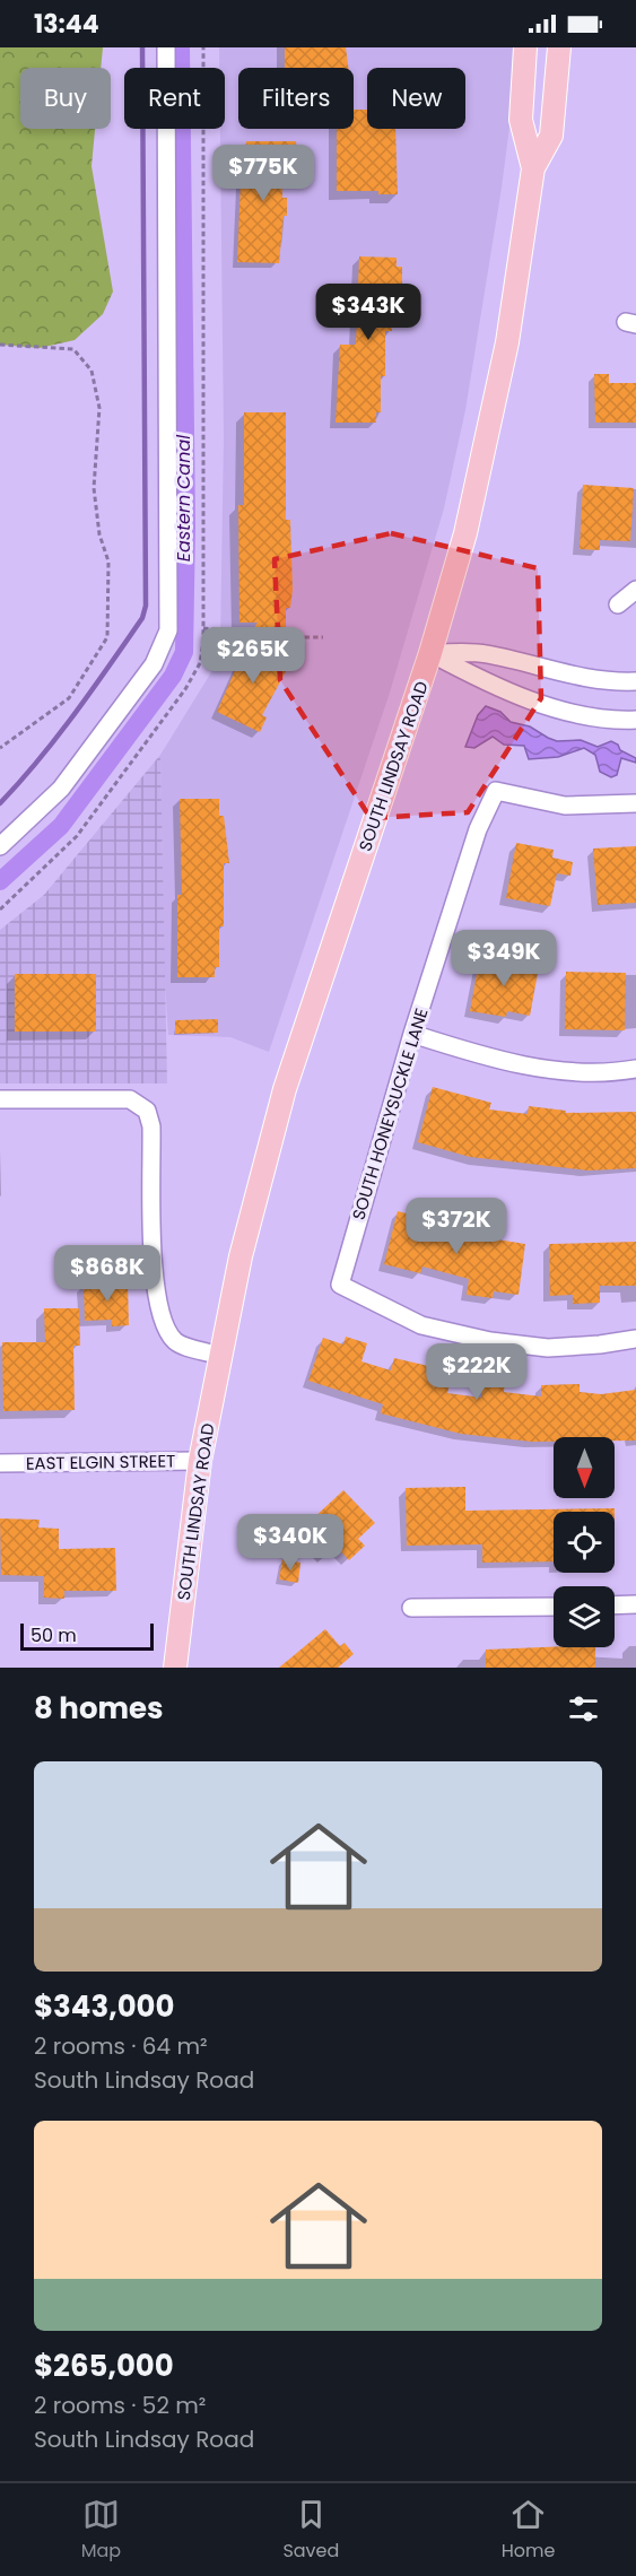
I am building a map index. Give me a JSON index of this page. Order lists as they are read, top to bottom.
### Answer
{
  "streets": {
    "main road": ["SOUTH LINDSAY ROAD"],
    "street": ["SOUTH HONEYSUCKLE LANE", "EAST ELGIN STREET"]
  },
  "crossings": [
    ["SOUTH LINDSAY ROAD", "EAST ELGIN STREET"]
  ],
  "water": ["Eastern Canal"],
  "scale_bar": "50 m",
  "north": "bottom",
  "page": {
    "status": "13:44",
    "chip": [
      "Buy",
      "Rent",
      "Filters",
      "New"
    ],
    "price": [
      "$775K",
      "$343K",
      "$265K",
      "$349K",
      "$372K",
      "$868K",
      "$222K",
      "$340K"
    ],
    "scale": "50 m",
    "heading": "8 homes",
    "list": [
      {
        "name": "$343,000",
        "note": "2 rooms · 64 m² · South Lindsay Road"
      },
      {
        "name": "$265,000",
        "note": "2 rooms · 52 m² · South Lindsay Road"
      }
    ],
    "tabs": ["Map", "Saved", "Home"]
  }
}
